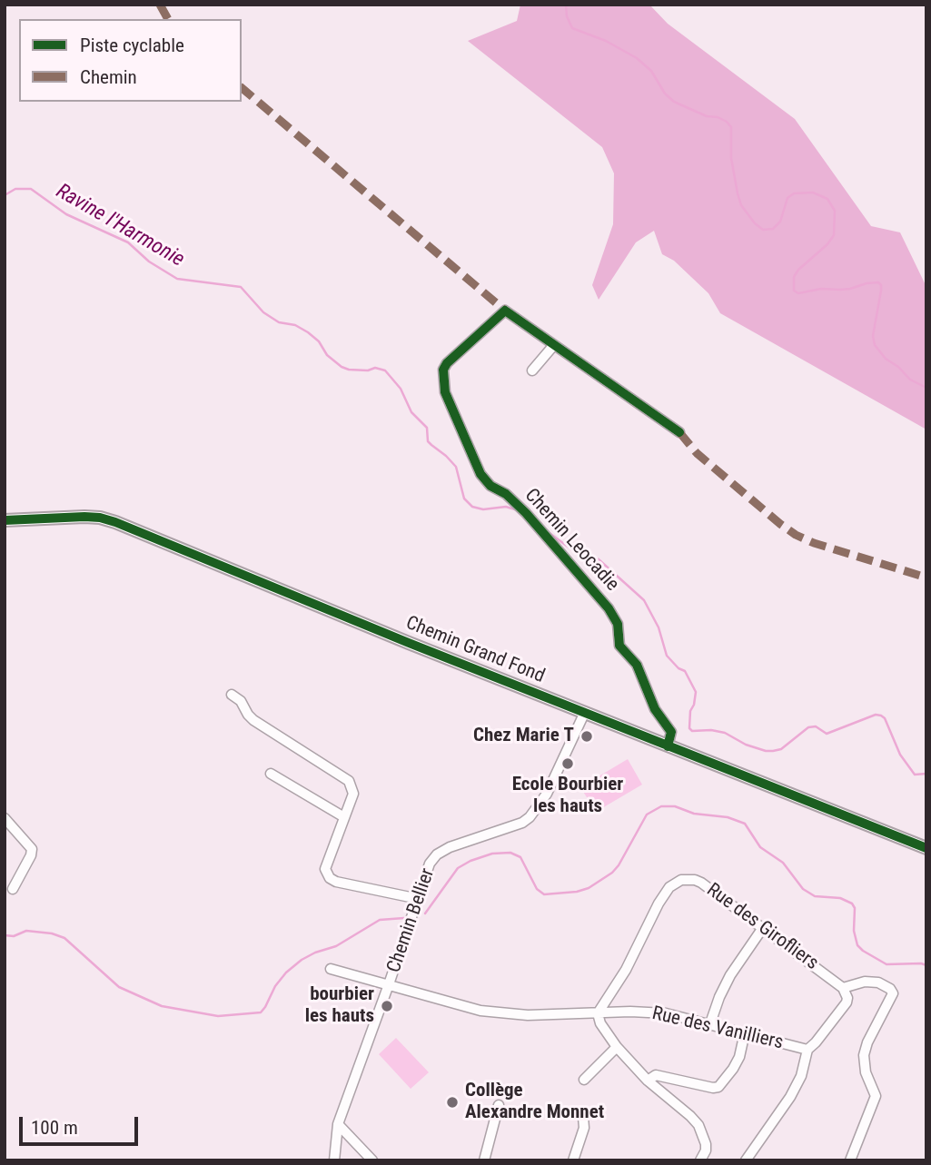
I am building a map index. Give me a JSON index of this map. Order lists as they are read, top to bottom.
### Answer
{
  "streets": {
    "street": [
      "Chemin Leocadie",
      "Chemin Grand Fond",
      "Chemin Bellier",
      "Rue des Girofliers",
      "Rue des Vanilliers"
    ]
  },
  "crossings": [
    ["Chemin Leocadie", "Chemin Grand Fond"],
    ["Chemin Grand Fond", "Chemin Bellier"],
    ["Chemin Bellier", "Rue des Vanilliers"],
    ["Rue des Girofliers", "Rue des Vanilliers"]
  ],
  "water": ["Ravine l'Harmonie"],
  "places": [
    "Chez Marie T",
    "Ecole Bourbier les hauts",
    "bourbier les hauts",
    "Collège Alexandre Monnet"
  ],
  "legend": ["Piste cyclable", "Chemin"],
  "scale_bar": "100 m"
}
